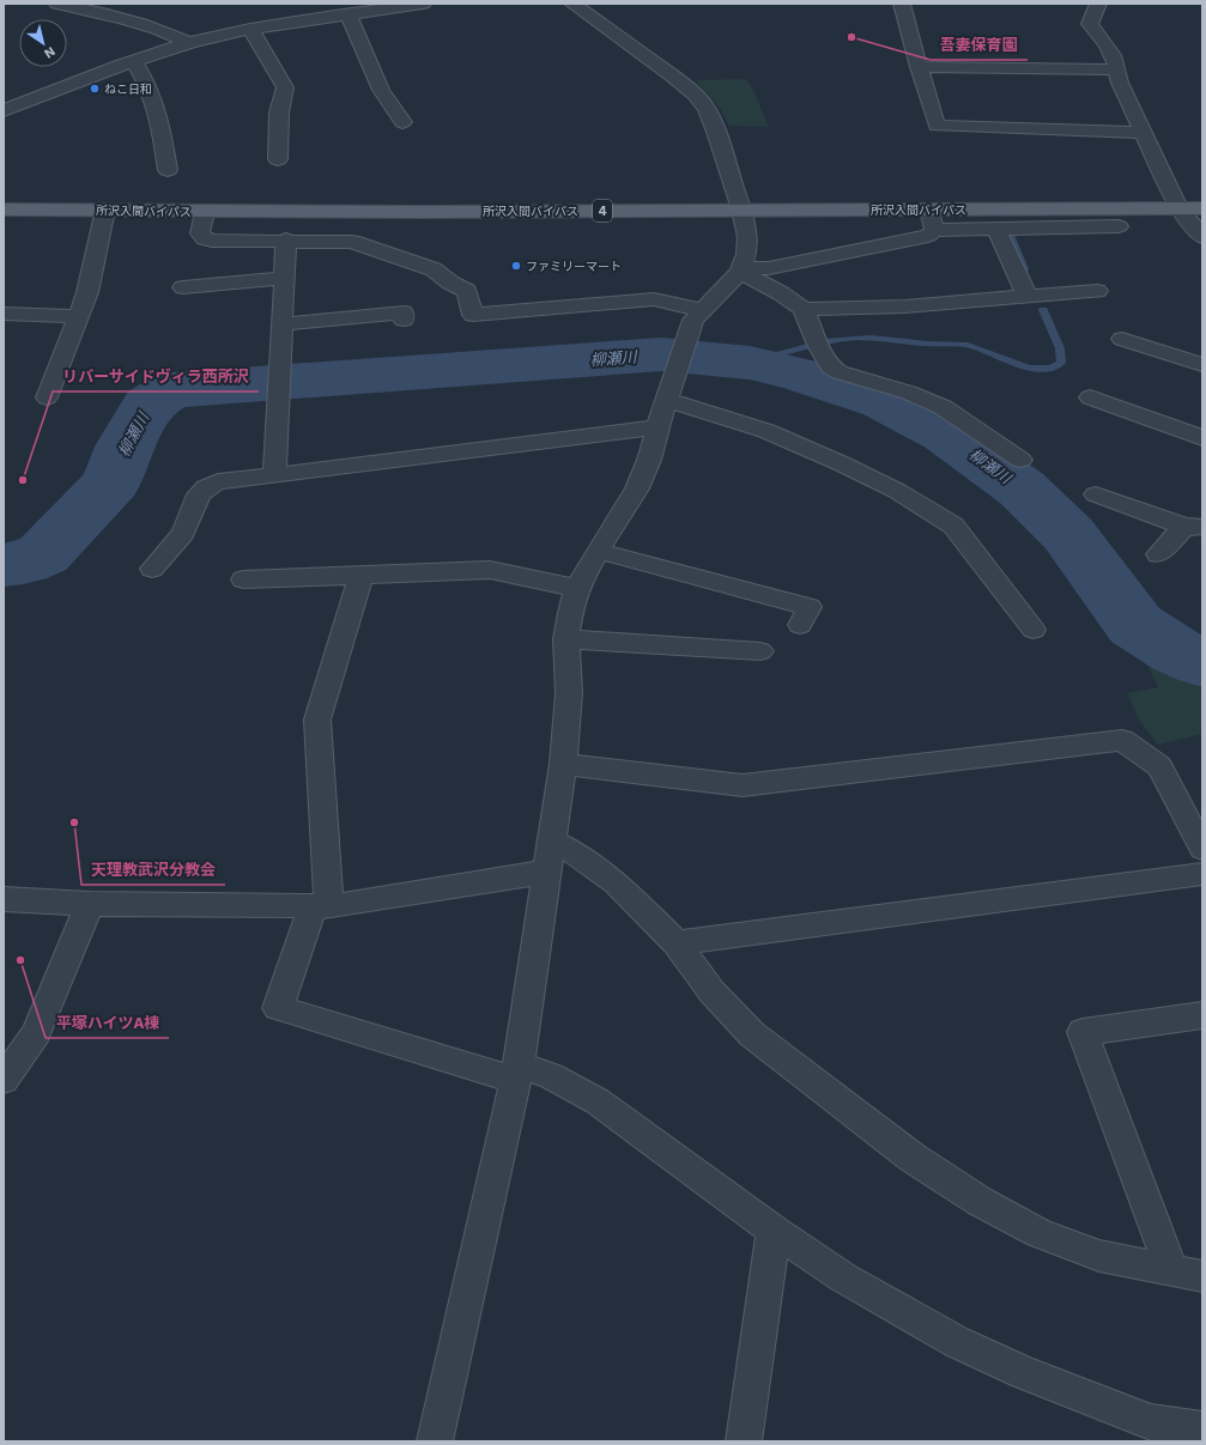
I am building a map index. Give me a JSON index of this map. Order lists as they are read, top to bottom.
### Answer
{
  "streets": {
    "main road": ["所沢入間バイパス", "4"]
  },
  "water": ["柳瀬川"],
  "places": [
    "吾妻保育園",
    "ねこ日和",
    "ファミリーマート",
    "リバーサイドヴィラ西所沢",
    "天理教武沢分教会",
    "平塚ハイツA棟"
  ],
  "north": "bottom right"
}
